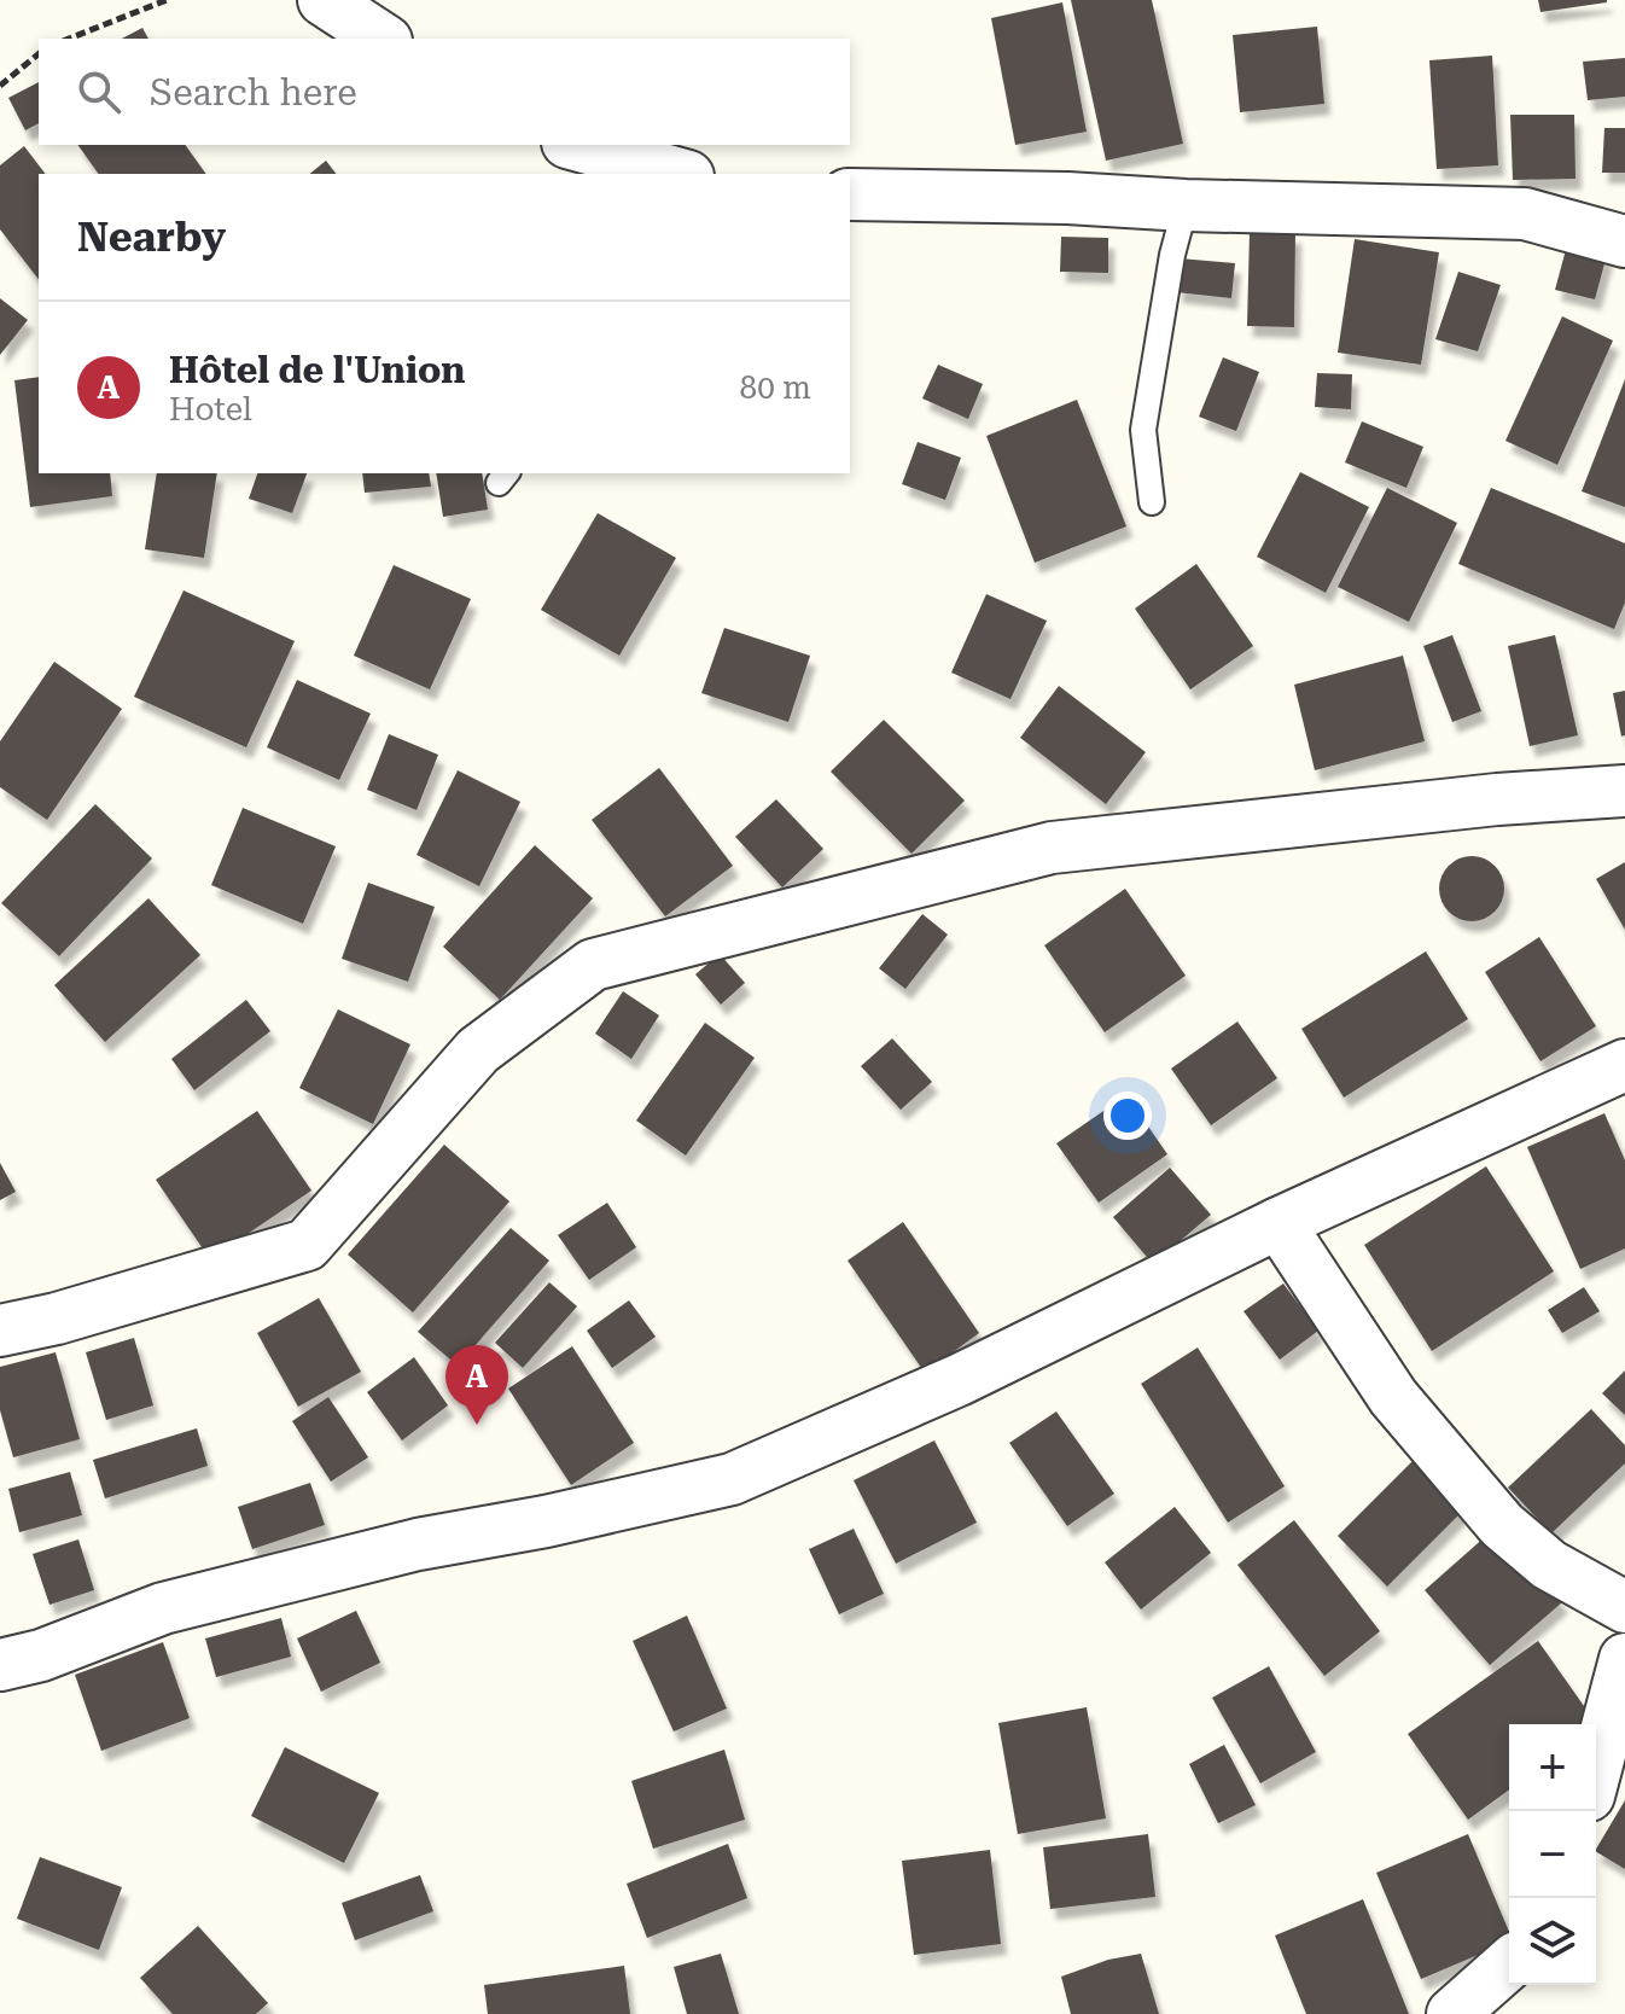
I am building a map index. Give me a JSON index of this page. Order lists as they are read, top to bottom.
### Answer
{
  "page": {
    "search": "Search here",
    "heading": "Nearby",
    "list": [
      {
        "mark": "A",
        "name": "Hôtel de l'Union",
        "note": "Hotel",
        "value": "80 m"
      }
    ],
    "pins": "A",
    "map_buttons": ["+", "−"]
  }
}
